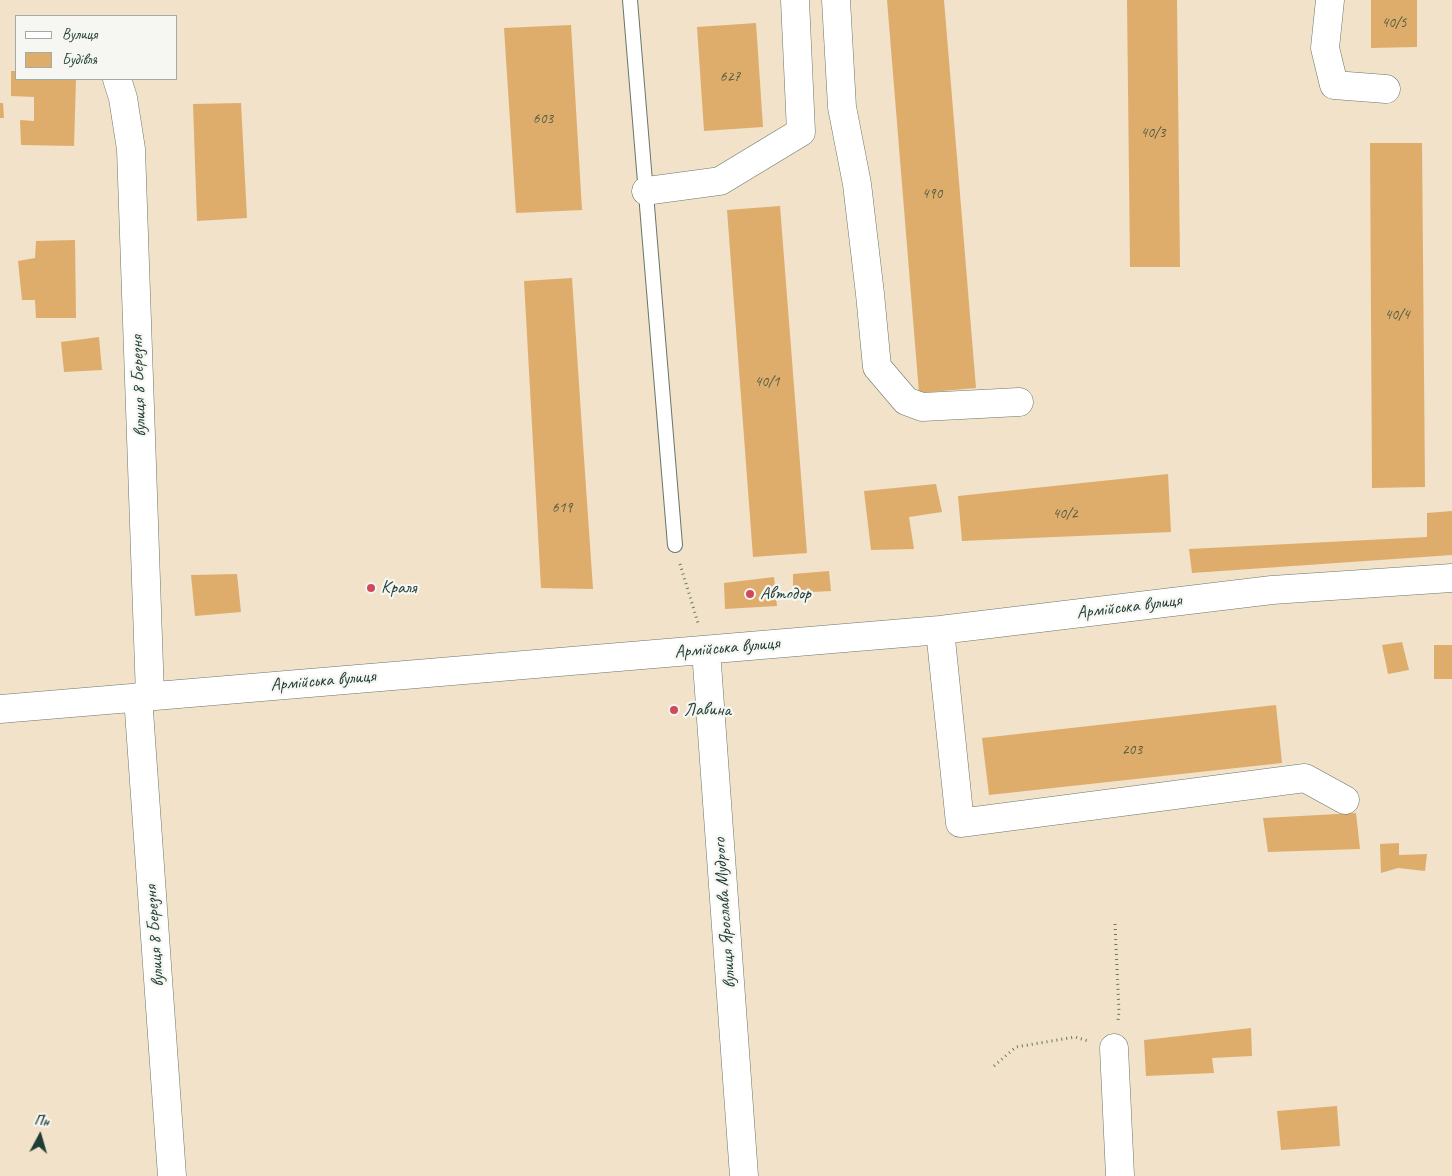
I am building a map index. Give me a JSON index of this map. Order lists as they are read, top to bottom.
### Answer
{
  "streets": {
    "street": ["вулиця 8 Березня", "Армійська вулиця", "вулиця Ярослава Мудрого"]
  },
  "crossings": [
    ["вулиця 8 Березня", "Армійська вулиця"],
    ["Армійська вулиця", "вулиця Ярослава Мудрого"]
  ],
  "places": ["Краля", "Автодор", "Лавина"],
  "house_numbers": [
    "40/5",
    "627",
    "603",
    "40/3",
    "490",
    "40/4",
    "40/1",
    "619",
    "40/2",
    "203"
  ],
  "legend": ["Вулиця", "Будівля"],
  "north": "top"
}
